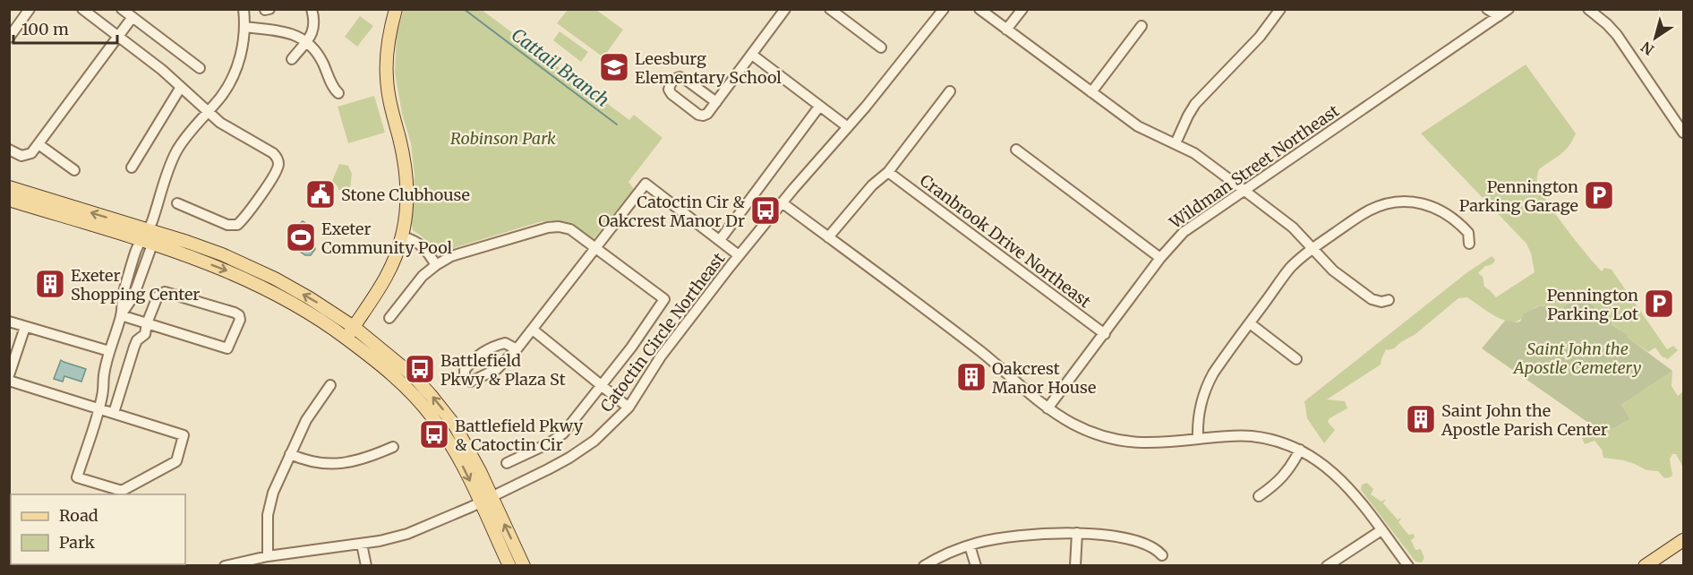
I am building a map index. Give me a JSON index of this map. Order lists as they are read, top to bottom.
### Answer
{
  "streets": {
    "street": ["Wildman Street Northeast", "Cranbrook Drive Northeast", "Catoctin Circle Northeast"]
  },
  "crossings": [
    ["Wildman Street Northeast", "Cranbrook Drive Northeast"]
  ],
  "water": ["Cattail Branch"],
  "parks": ["Robinson Park", "Saint John the Apostle Cemetery"],
  "places": {
    "school or university": ["Leesburg Elementary School"],
    "public building": ["Stone Clubhouse"],
    "parking": ["Pennington Parking Garage", "Pennington Parking Lot"],
    "bus stop": ["Catoctin Cir & Oakcrest Manor Dr", "Battlefield Pkwy & Plaza St", "Battlefield Pkwy & Catoctin Cir"],
    "sports": ["Exeter Community Pool"],
    "building": ["Exeter Shopping Center", "Oakcrest Manor House", "Saint John the Apostle Parish Center"]
  },
  "legend": ["Road", "Park"],
  "scale_bar": "100 m",
  "north": "bottom left"
}
